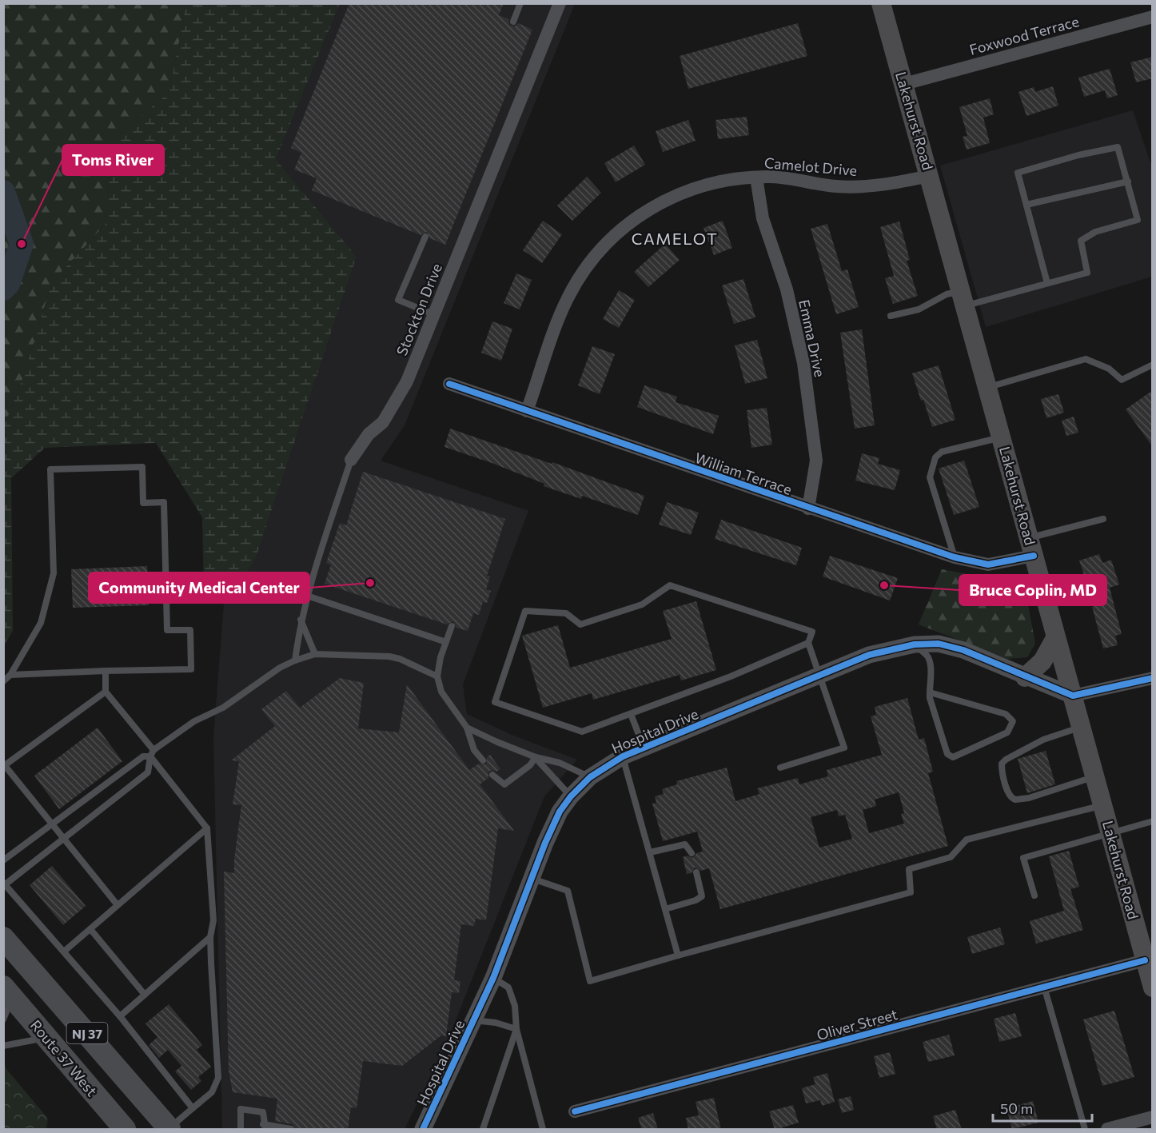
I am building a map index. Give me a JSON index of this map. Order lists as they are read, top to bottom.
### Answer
{
  "streets": {
    "highway": ["NJ 37", "Route 37 West"],
    "main road": ["Lakehurst Road"],
    "street": [
      "Foxwood Terrace",
      "Camelot Drive",
      "Stockton Drive",
      "Emma Drive",
      "William Terrace",
      "Hospital Drive",
      "Oliver Street"
    ]
  },
  "crossings": [
    ["Foxwood Terrace", "Lakehurst Road"],
    ["Lakehurst Road", "Camelot Drive"],
    ["Lakehurst Road", "William Terrace"],
    ["Lakehurst Road", "Hospital Drive"],
    ["Lakehurst Road", "Oliver Street"],
    ["Camelot Drive", "Emma Drive"],
    ["Camelot Drive", "William Terrace"],
    ["Emma Drive", "William Terrace"]
  ],
  "districts": ["CAMELOT"],
  "places": ["Toms River", "Community Medical Center", "Bruce Coplin, MD"],
  "scale_bar": "50 m"
}
